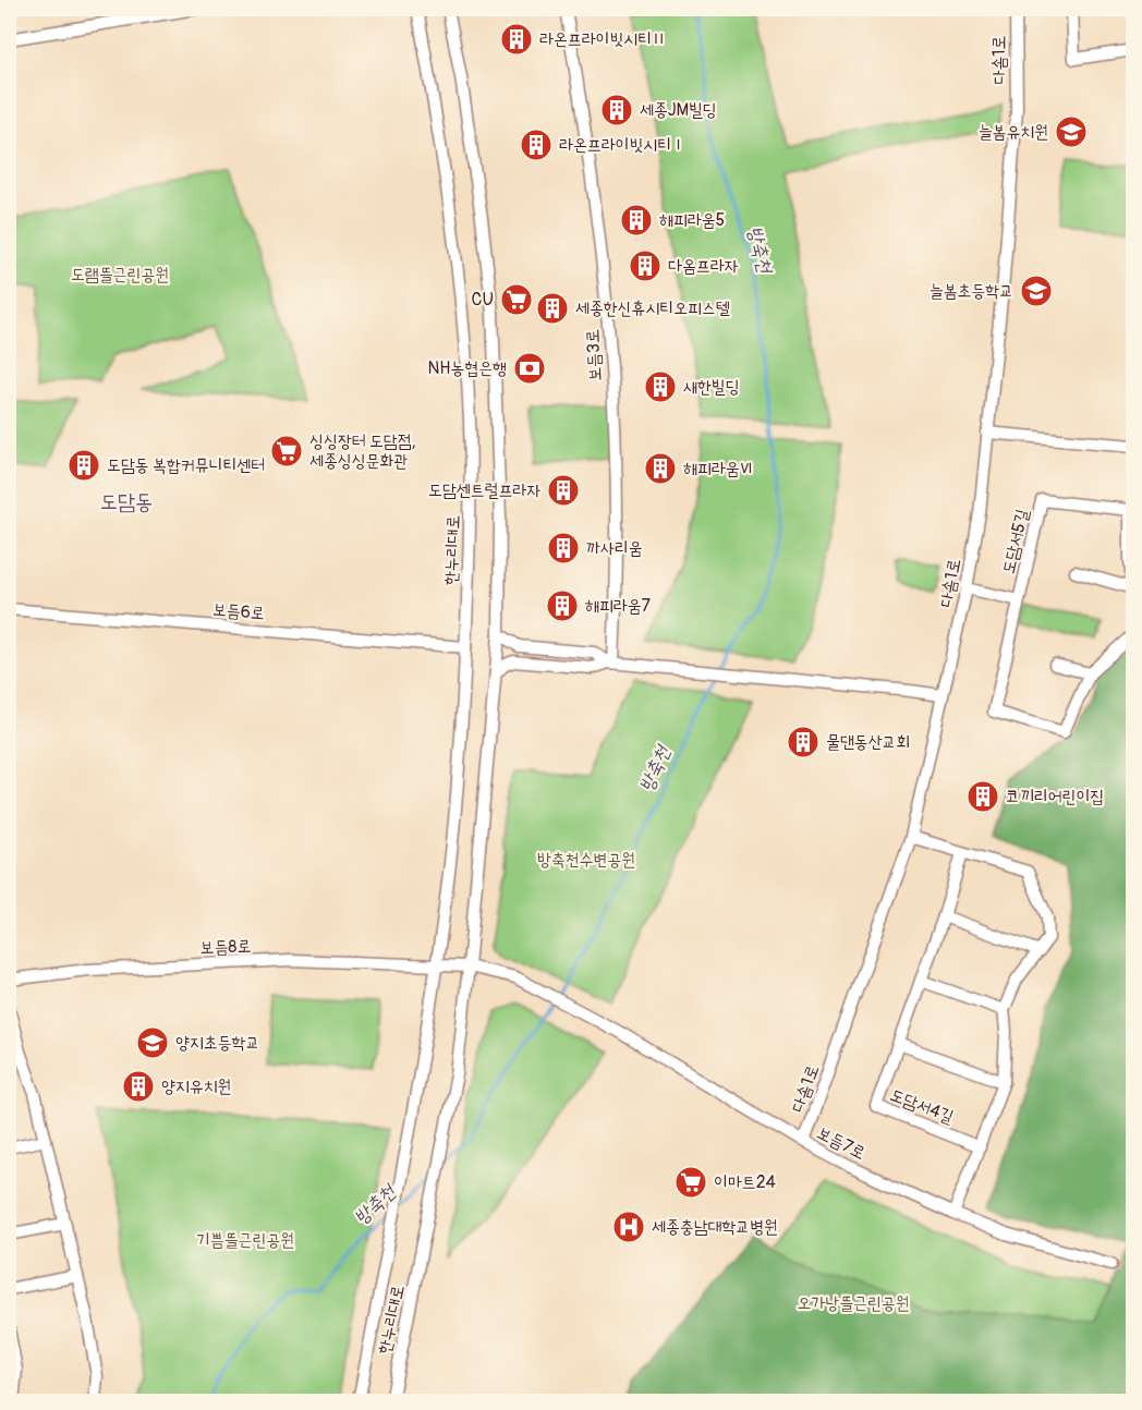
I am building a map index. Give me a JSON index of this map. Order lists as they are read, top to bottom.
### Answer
{
  "streets": {
    "street": [
      "다솜1로",
      "보듬3로",
      "도담서5길",
      "한누리대로",
      "보듬6로",
      "보듬8로",
      "도담서4길",
      "보듬7로"
    ]
  },
  "crossings": [
    ["다솜1로", "도담서5길"],
    ["다솜1로", "보듬7로"],
    ["한누리대로", "보듬6로"],
    ["한누리대로", "보듬8로"],
    ["한누리대로", "보듬7로"]
  ],
  "districts": ["도담동"],
  "water": ["방축천"],
  "parks": [
    "도램뜰근린공원",
    "방축천수변공원",
    "기쁨뜰근린공원",
    "오가낭뜰근린공원"
  ],
  "places": {
    "building": [
      "라온프라이빗시티Ⅱ",
      "세종JM빌딩",
      "라온프라이빗시티Ⅰ",
      "해피라움5",
      "다옴프라자",
      "세종한신휴시티오피스텔",
      "새한빌딩",
      "도담동 복합커뮤니티센터",
      "해피라움Ⅵ",
      "도담센트럴프라자",
      "까사리움",
      "해피라움7",
      "물댄동산교회",
      "코끼리어린이집",
      "양지유치원"
    ],
    "school or university": ["늘봄유치원", "늘봄초등학교", "양지초등학교"],
    "supermarket": ["CU", "싱싱장터 도담점, 세종싱싱문화관", "이마트24"],
    "bank": ["NH농협은행"],
    "hospital": ["세종충남대학교병원"]
  }
}
